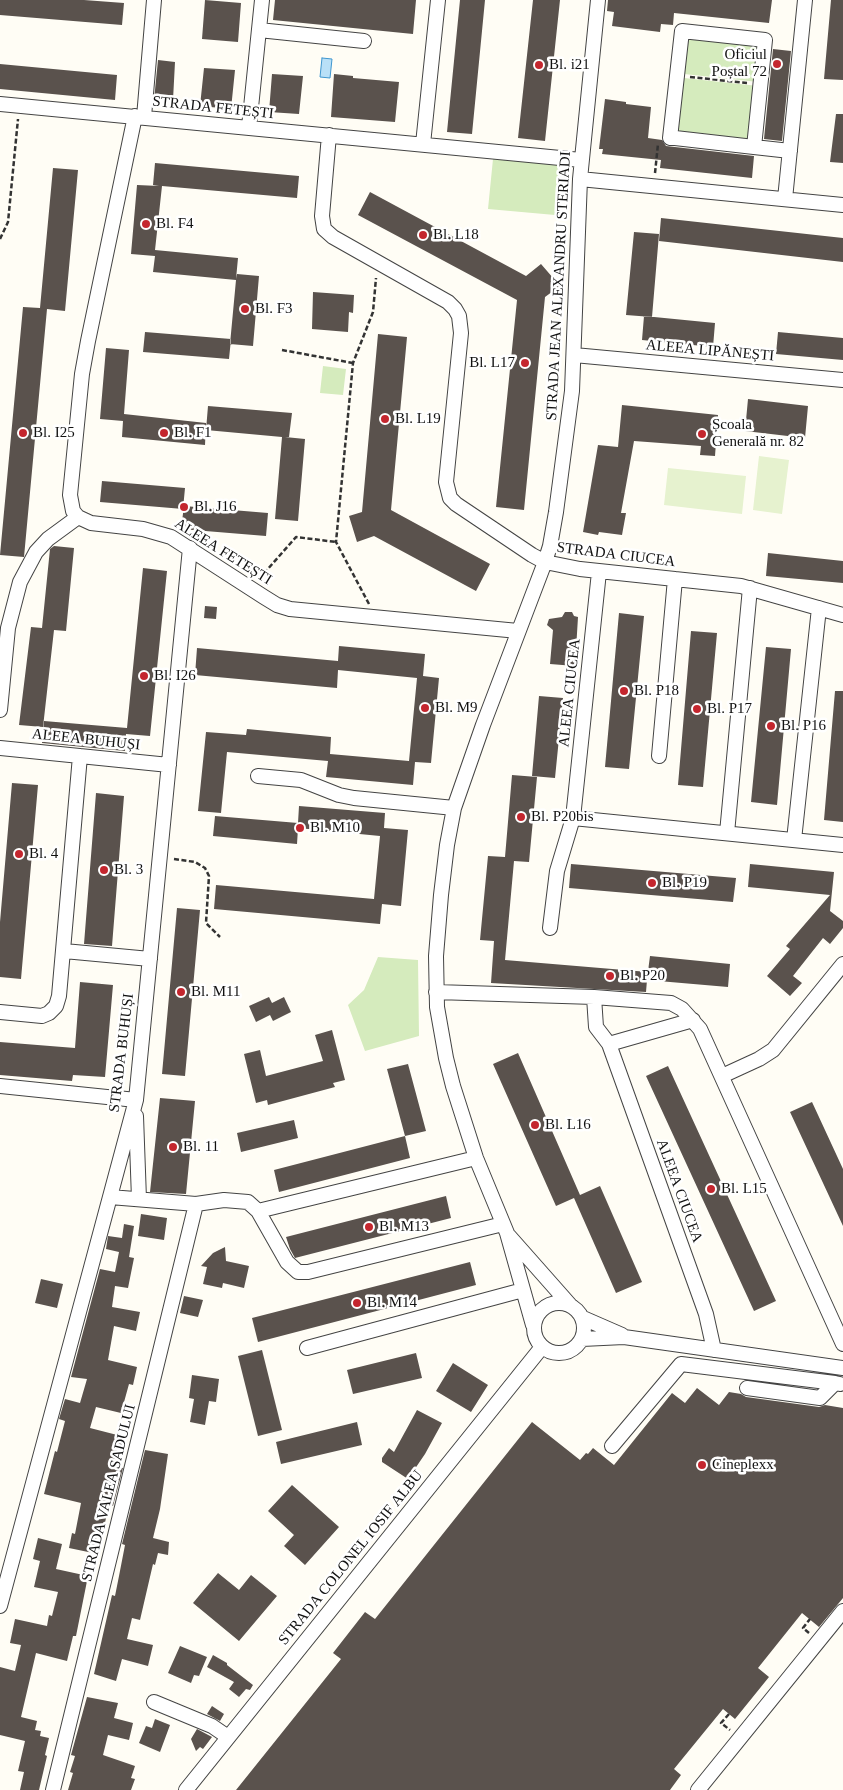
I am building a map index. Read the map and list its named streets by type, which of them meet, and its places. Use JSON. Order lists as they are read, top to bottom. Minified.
{"streets":{"street":["STRADA FETEȘTI","STRADA JEAN ALEXANDRU STERIADI","ALEEA LIPĂNEȘTI","ALEEA FETEȘTI","STRADA CIUCEA","ALEEA CIUCEA","ALEEA BUHUȘI","STRADA BUHUȘI","STRADA VALEA SADULUI","STRADA COLONEL IOSIF ALBU"]},"crossings":[["STRADA FETEȘTI","STRADA JEAN ALEXANDRU STERIADI"],["STRADA FETEȘTI","STRADA CIUCEA"],["STRADA JEAN ALEXANDRU STERIADI","ALEEA LIPĂNEȘTI"],["STRADA JEAN ALEXANDRU STERIADI","ALEEA FETEȘTI"],["STRADA JEAN ALEXANDRU STERIADI","STRADA CIUCEA"],["STRADA JEAN ALEXANDRU STERIADI","STRADA COLONEL IOSIF ALBU"],["ALEEA FETEȘTI","STRADA BUHUȘI"],["STRADA CIUCEA","ALEEA CIUCEA"],["ALEEA BUHUȘI","STRADA BUHUȘI"]],"places":["Oficiul Poștal 72","Bl. i21","Bl. F4","Bl. L18","Bl. F3","Bl. L17","Bl. L19","Bl. I25","Bl. F1","Școala Generală nr. 82","Bl. J16","Bl. I26","Bl. P18","Bl. M9","Bl. P17","Bl. P16","Bl. P20bis","Bl. M10","Bl. 4","Bl. 3","Bl. P19","Bl. P20","Bl. M11","Bl. L16","Bl. 11","Bl. L15","Bl. M13","Bl. M14","Cineplexx"]}
